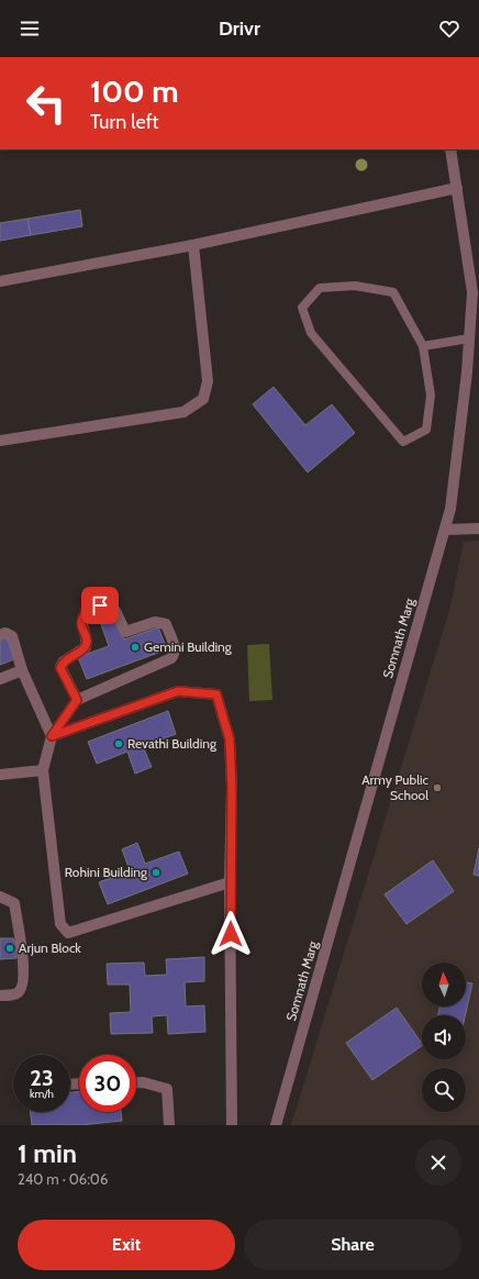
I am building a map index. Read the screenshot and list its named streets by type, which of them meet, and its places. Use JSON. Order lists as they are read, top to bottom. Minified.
{"streets":{"street":["Somnath Marg"]},"places":["Gemini Building","Revathi Building","Army Public School","Rohini Building","Arjun Block"],"north":"top","page":{"header":"Drivr","turn":["100 m","Turn left"],"speed":"23 km/h","limit":"30","heading":["1 min","240 m · 06:06"],"buttons":["Exit","Share"]}}
